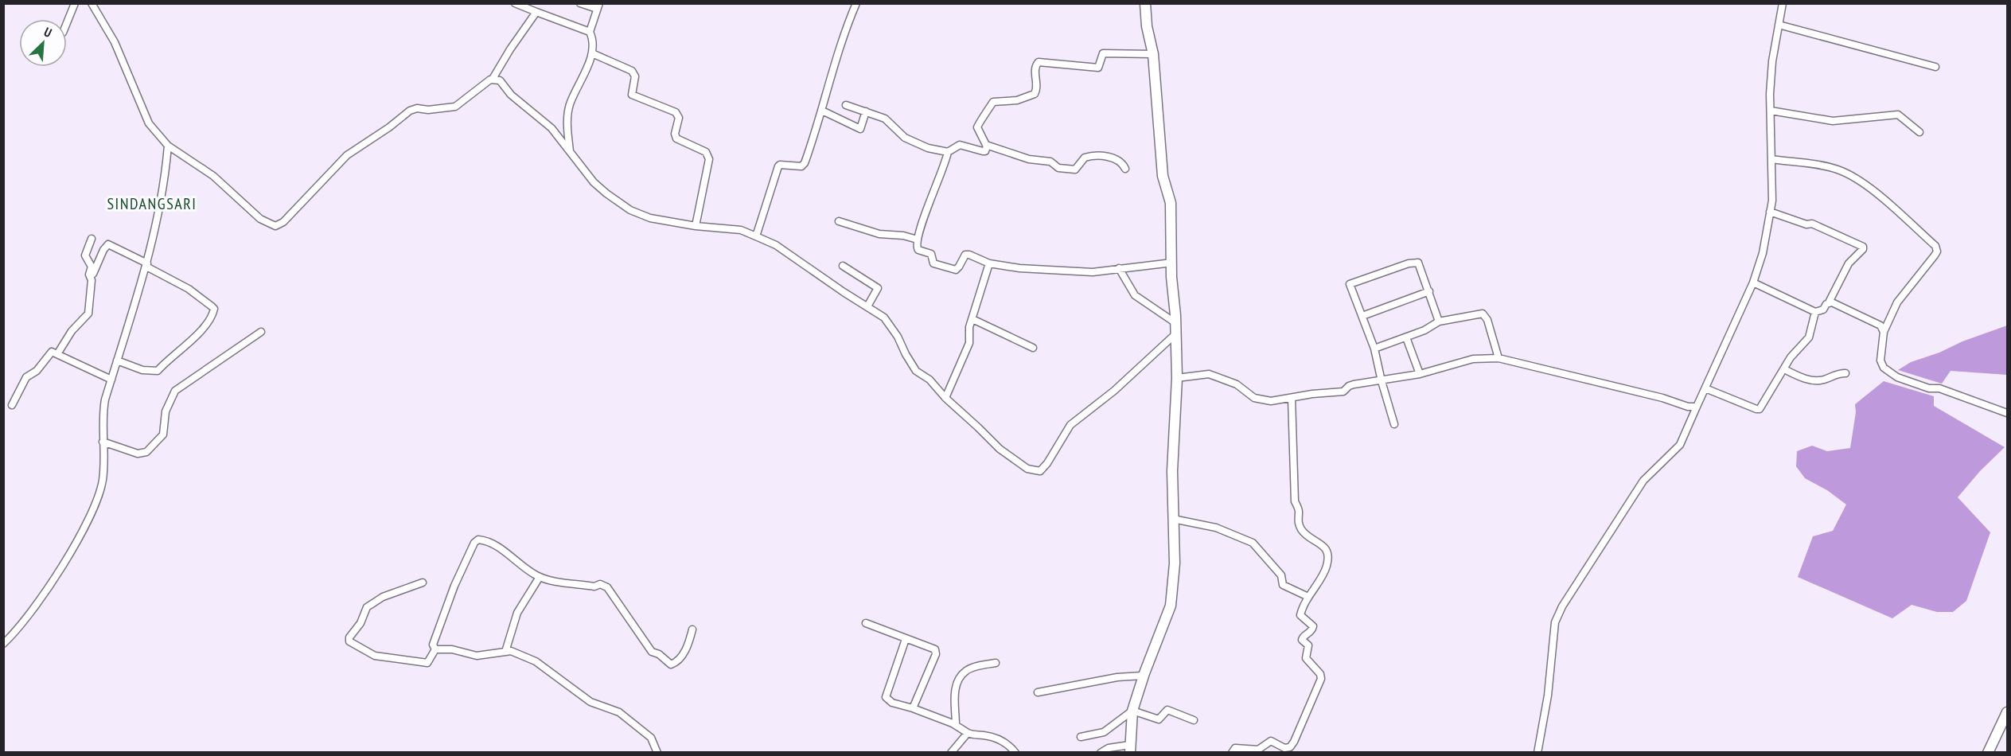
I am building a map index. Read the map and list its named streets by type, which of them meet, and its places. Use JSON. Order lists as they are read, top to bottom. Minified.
{"districts":["SINDANGSARI"],"north":"top right"}
